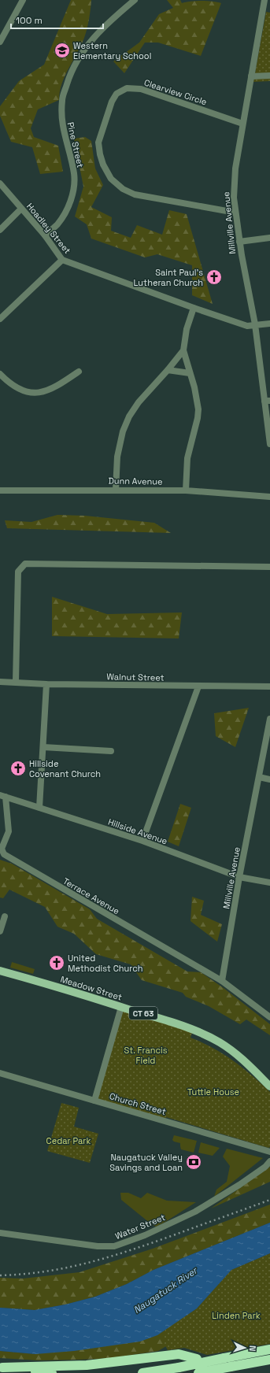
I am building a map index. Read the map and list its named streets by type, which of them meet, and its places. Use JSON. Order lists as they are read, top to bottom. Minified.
{"streets":{"main road":["Meadow Street","CT 63"],"street":["Clearview Circle","Pine Street","Millville Avenue","Hoadley Street","Dunn Avenue","Walnut Street","Hillside Avenue","Terrace Avenue","Church Street","Water Street"]},"crossings":[["Clearview Circle","Millville Avenue"],["Pine Street","Hoadley Street"],["Millville Avenue","Hoadley Street"],["Millville Avenue","Hillside Avenue"],["Millville Avenue","Terrace Avenue"],["Hillside Avenue","Terrace Avenue"]],"water":["Naugatuck River"],"parks":["St. Francis Field","Tuttle House","Cedar Park","Linden Park"],"places":{"school or university":["Western Elementary School"],"church":["Saint Paul's Lutheran Church","Hillside Covenant Church","United Methodist Church"],"bank":["Naugatuck Valley Savings and Loan"]},"scale_bar":"100 m","north":"right"}
